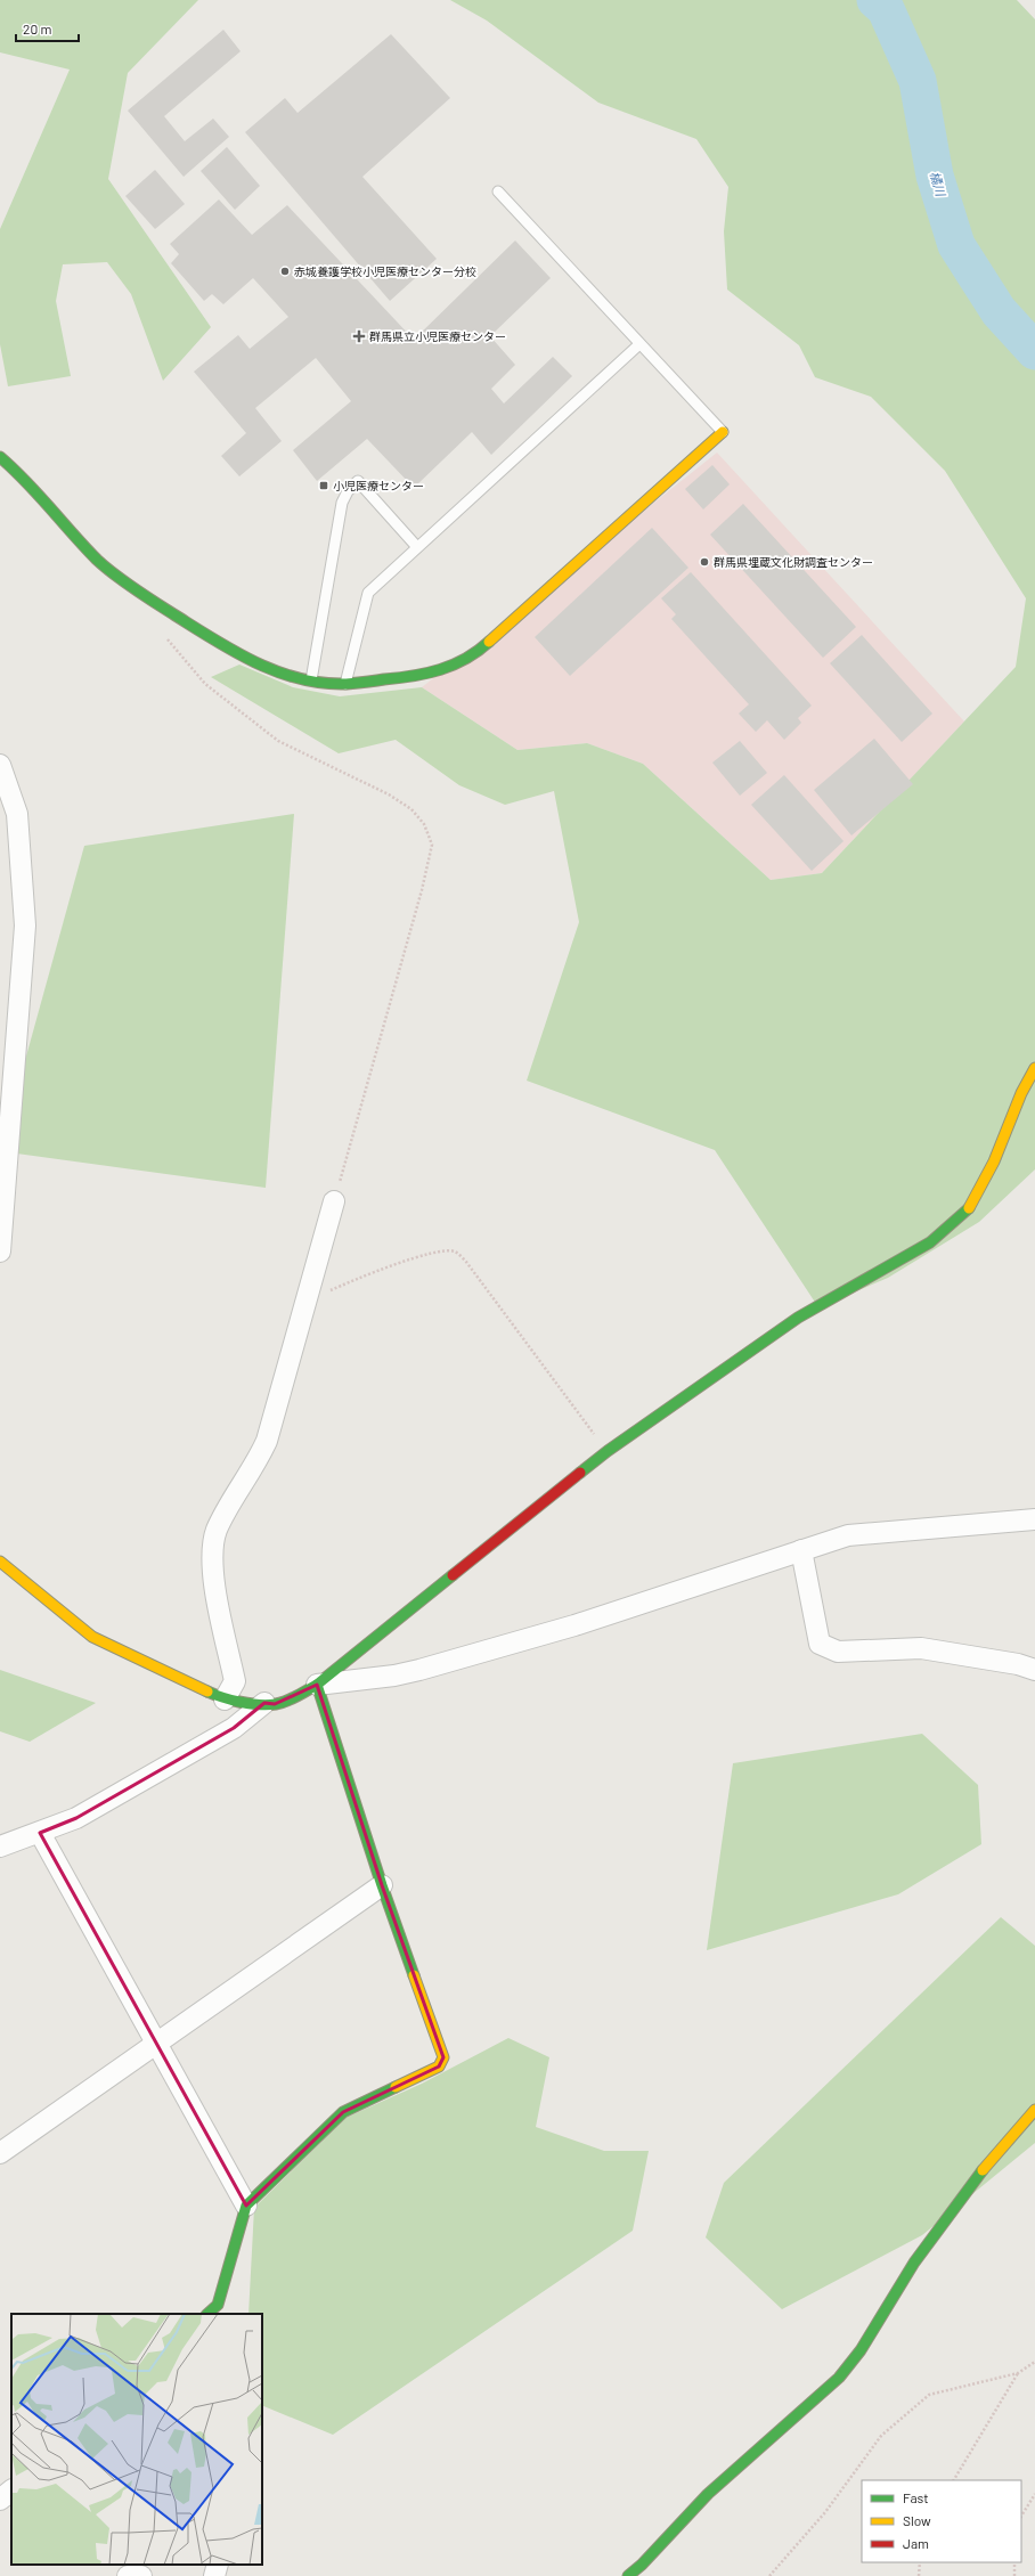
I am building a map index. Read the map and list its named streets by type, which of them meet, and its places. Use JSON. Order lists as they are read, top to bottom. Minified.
{"water":["橘川"],"places":{"other":["赤城養護学校小児医療センター分校","群馬県埋蔵文化財調査センター"],"health":["群馬県立小児医療センター"],"transit":["小児医療センター"]},"legend":["Fast","Slow","Jam"],"scale_bar":"20 m"}
